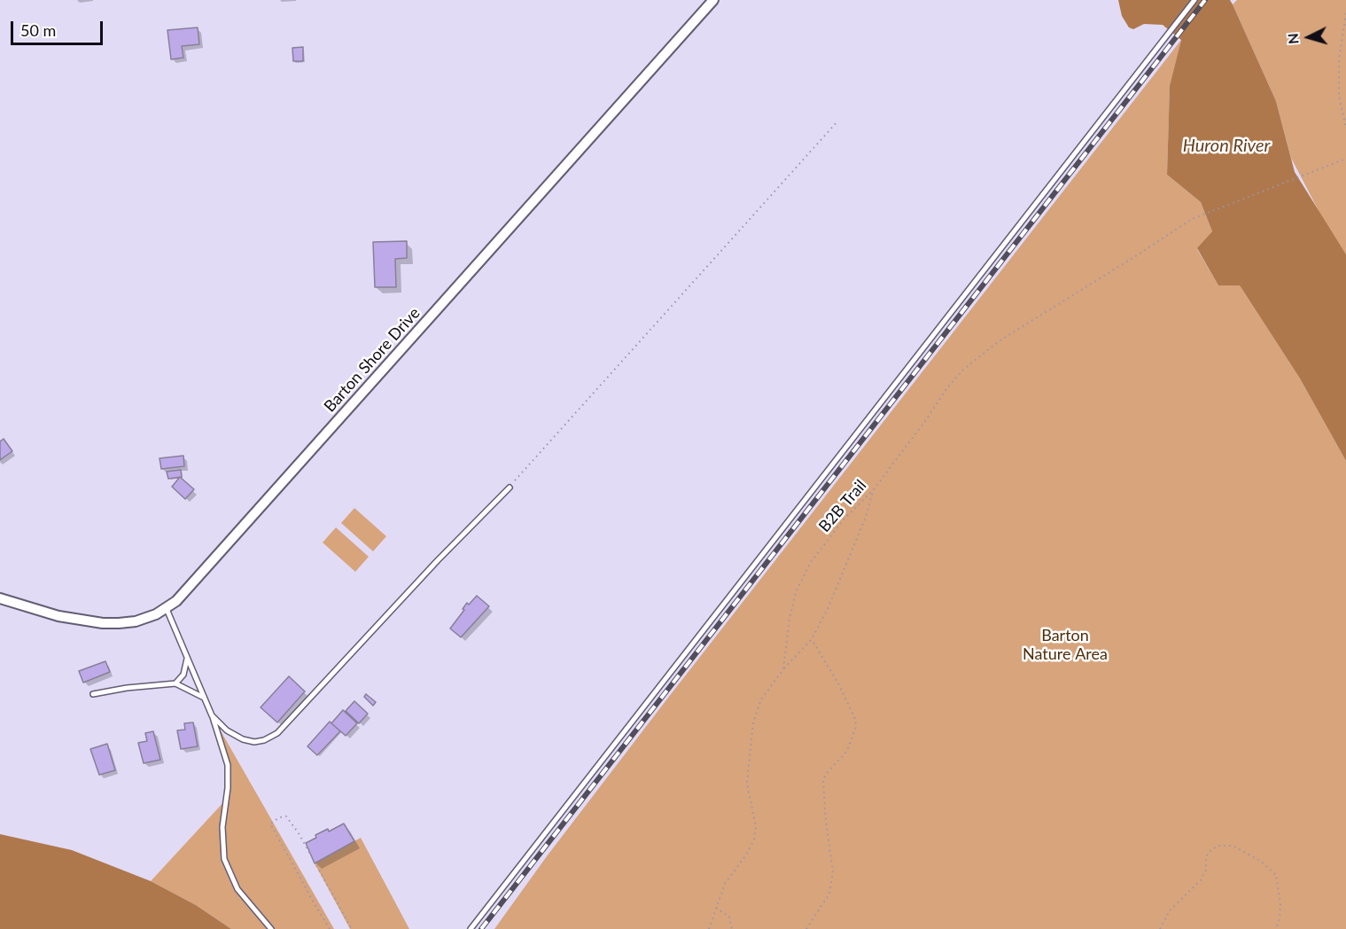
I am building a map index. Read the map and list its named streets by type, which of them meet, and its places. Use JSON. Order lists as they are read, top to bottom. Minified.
{"streets":{"street":["Barton Shore Drive"],"path":["B2B Trail"]},"water":["Huron River"],"parks":["Barton Nature Area"],"scale_bar":"50 m","north":"left"}
